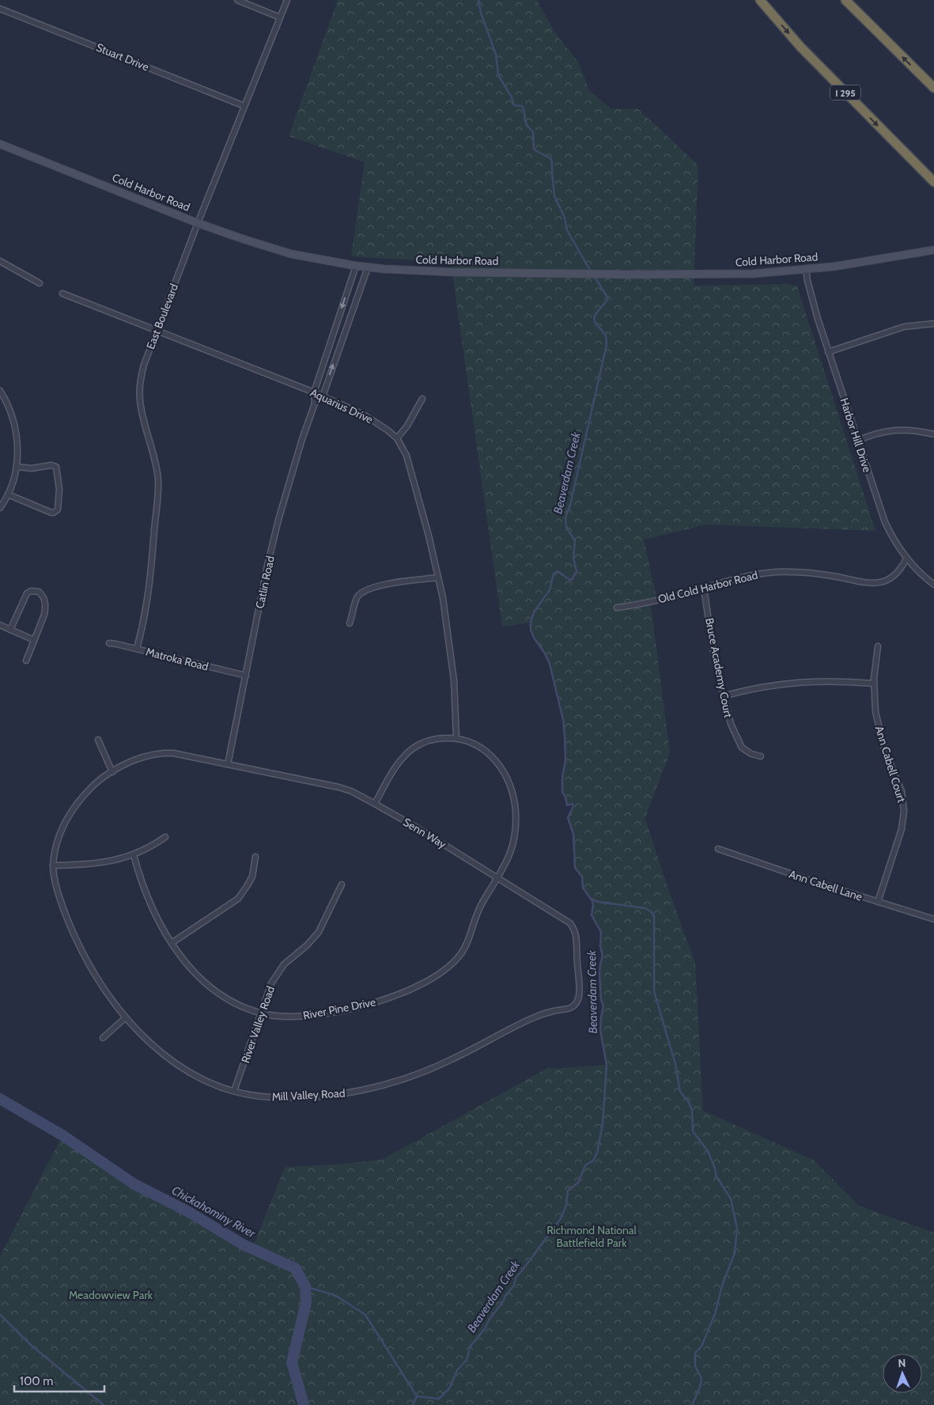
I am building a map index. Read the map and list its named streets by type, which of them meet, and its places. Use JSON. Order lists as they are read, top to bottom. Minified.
{"streets":{"highway":["I 295"],"main road":["Cold Harbor Road"],"street":["Stuart Drive","East Boulevard","Aquarius Drive","Harbor Hill Drive","Catlin Road","Old Cold Harbor Road","Matroka Road","Bruce Academy Court","Ann Cabell Court","Senn Way","Ann Cabell Lane","River Pine Drive","River Valley Road","Mill Valley Road"]},"crossings":[["Stuart Drive","East Boulevard"],["Cold Harbor Road","East Boulevard"],["Cold Harbor Road","Harbor Hill Drive"],["Cold Harbor Road","Catlin Road"],["East Boulevard","Aquarius Drive"],["East Boulevard","Matroka Road"],["Aquarius Drive","Catlin Road"],["Aquarius Drive","River Pine Drive"],["Harbor Hill Drive","Old Cold Harbor Road"],["Catlin Road","Matroka Road"],["Catlin Road","Senn Way"],["Catlin Road","Mill Valley Road"],["Old Cold Harbor Road","Bruce Academy Court"],["Ann Cabell Court","Ann Cabell Lane"],["Senn Way","River Pine Drive"],["Senn Way","Mill Valley Road"],["River Pine Drive","River Valley Road"],["River Valley Road","Mill Valley Road"]],"water":["Beaverdam Creek","Chickahominy River"],"parks":["Richmond National Battlefield Park","Meadowview Park"],"scale_bar":"100 m","north":"top"}
